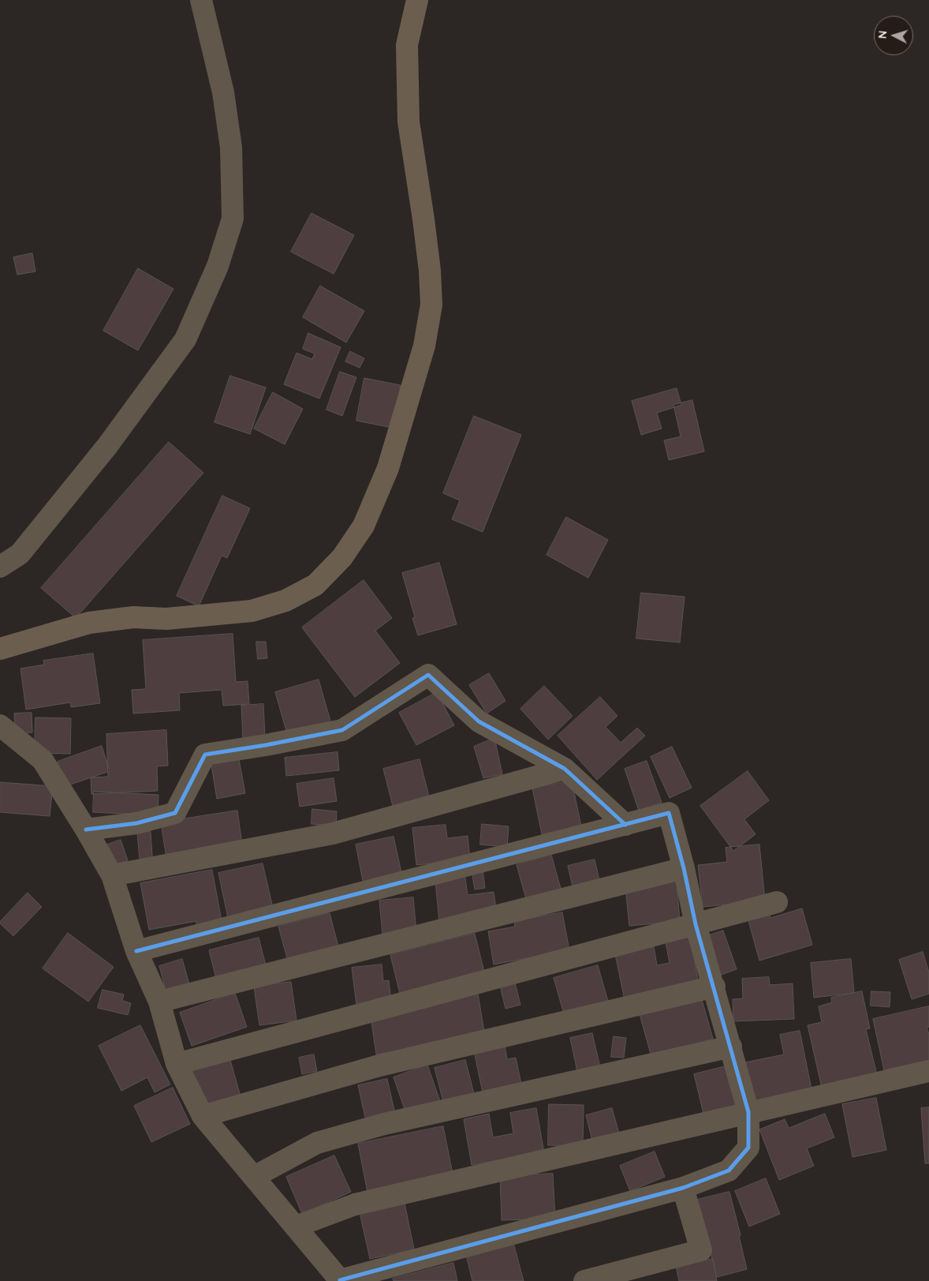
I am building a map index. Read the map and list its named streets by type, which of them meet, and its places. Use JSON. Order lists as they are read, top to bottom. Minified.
{"north":"left"}
